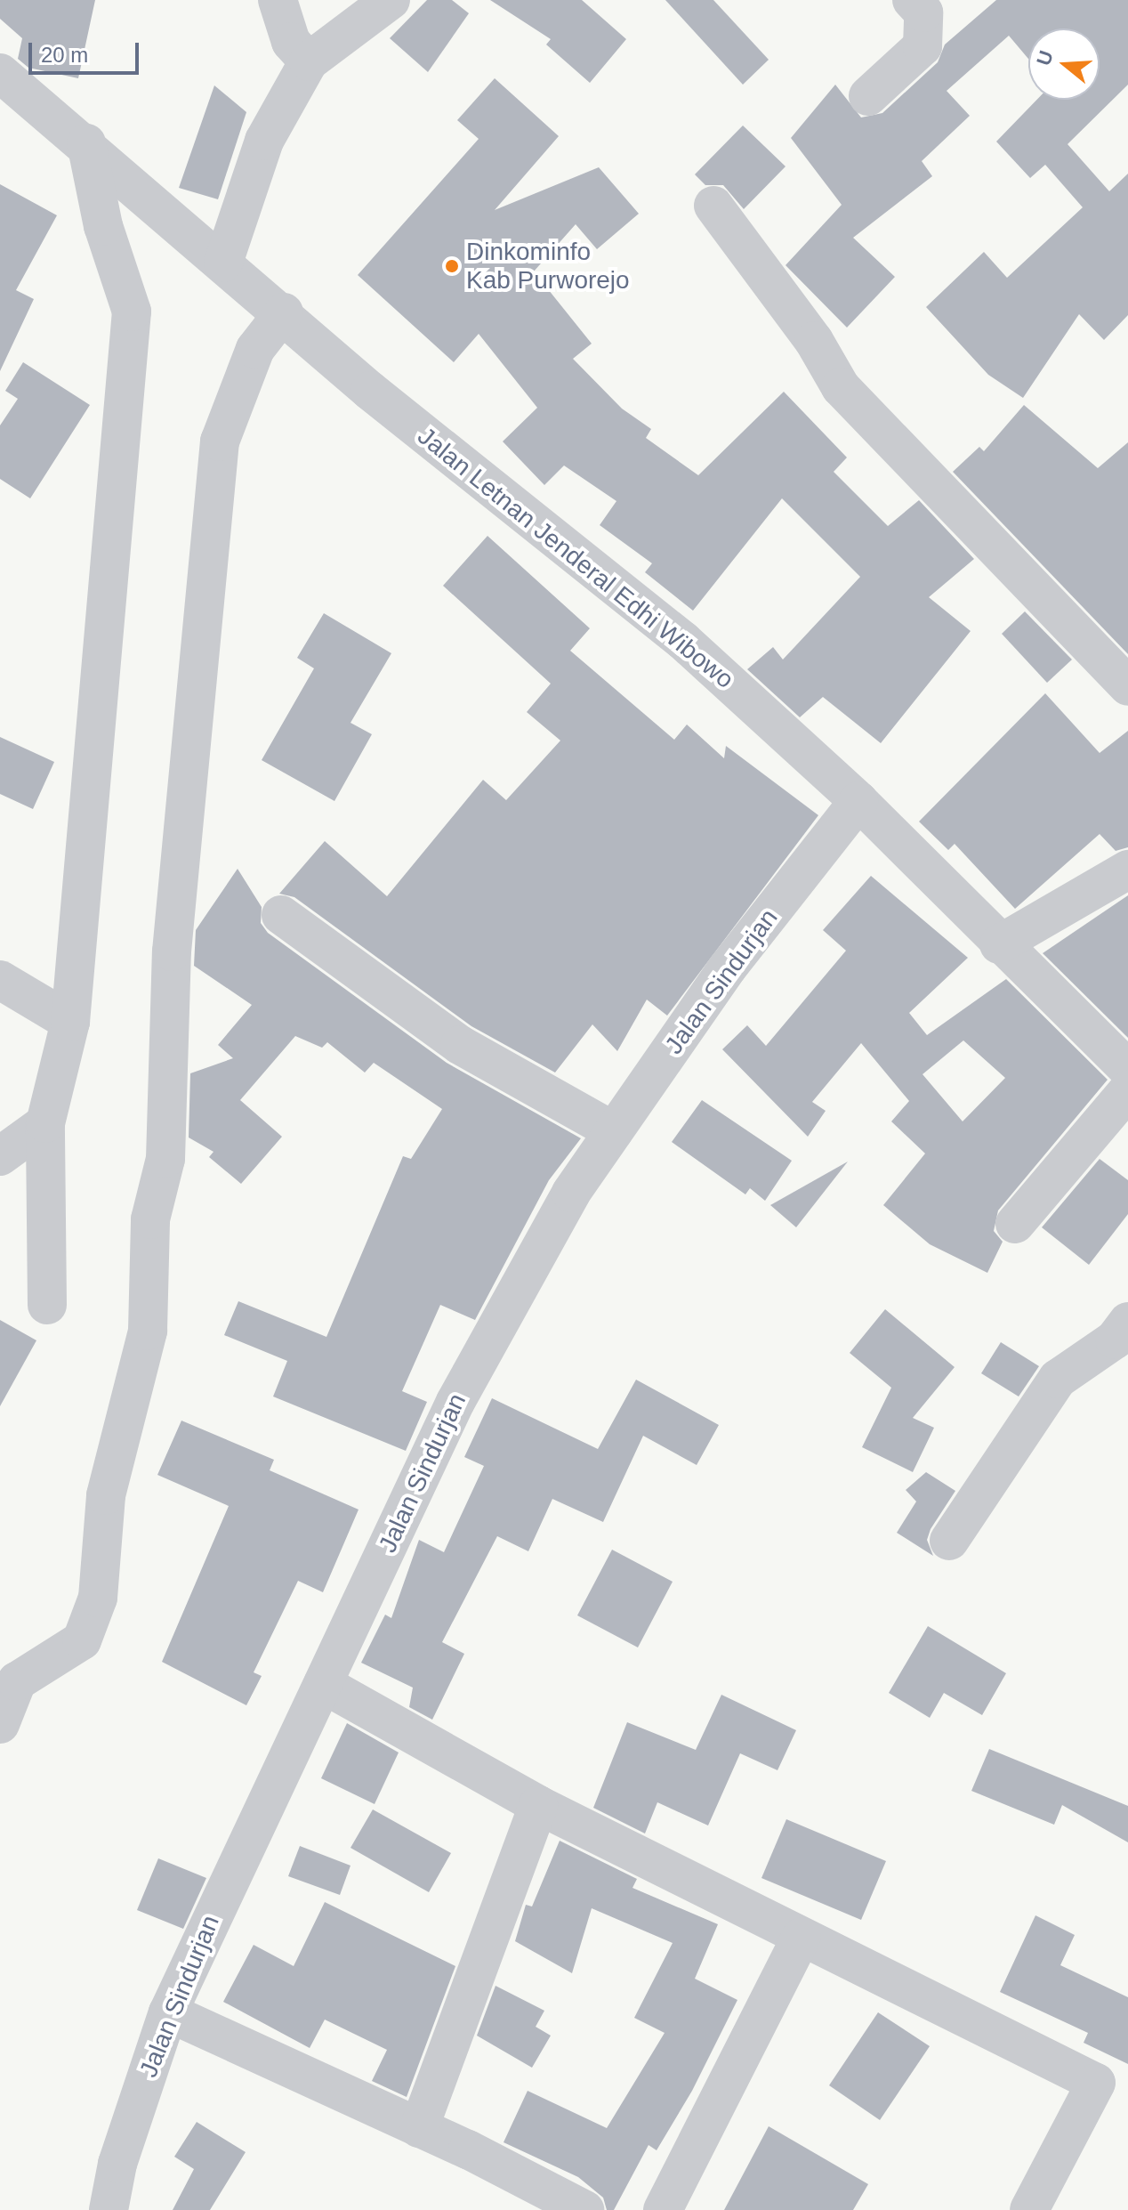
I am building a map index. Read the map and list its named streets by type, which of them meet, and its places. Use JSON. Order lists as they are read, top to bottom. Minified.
{"streets":{"street":["Jalan Letnan Jenderal Edhi Wibowo","Jalan Sindurjan"]},"crossings":[["Jalan Letnan Jenderal Edhi Wibowo","Jalan Sindurjan"]],"places":["Dinkominfo Kab Purworejo"],"scale_bar":"20 m","north":"left"}
